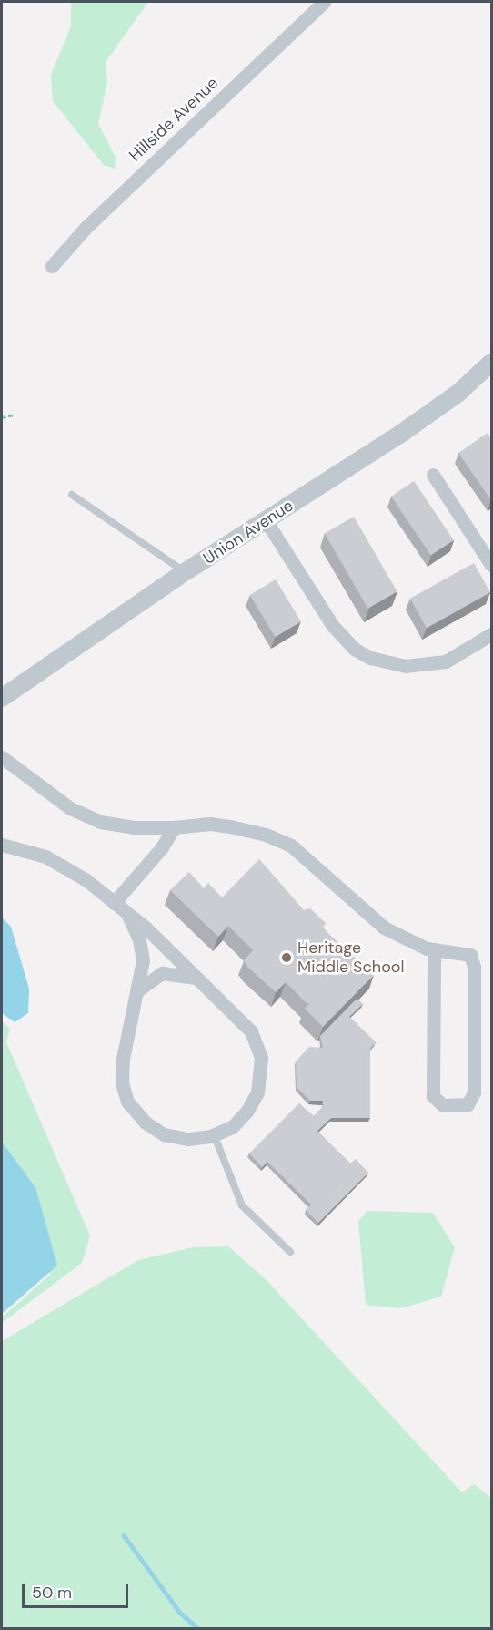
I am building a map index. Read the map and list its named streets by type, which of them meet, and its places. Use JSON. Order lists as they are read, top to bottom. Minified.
{"streets":{"street":["Hillside Avenue","Union Avenue"]},"places":["Heritage Middle School"],"scale_bar":"50 m"}
